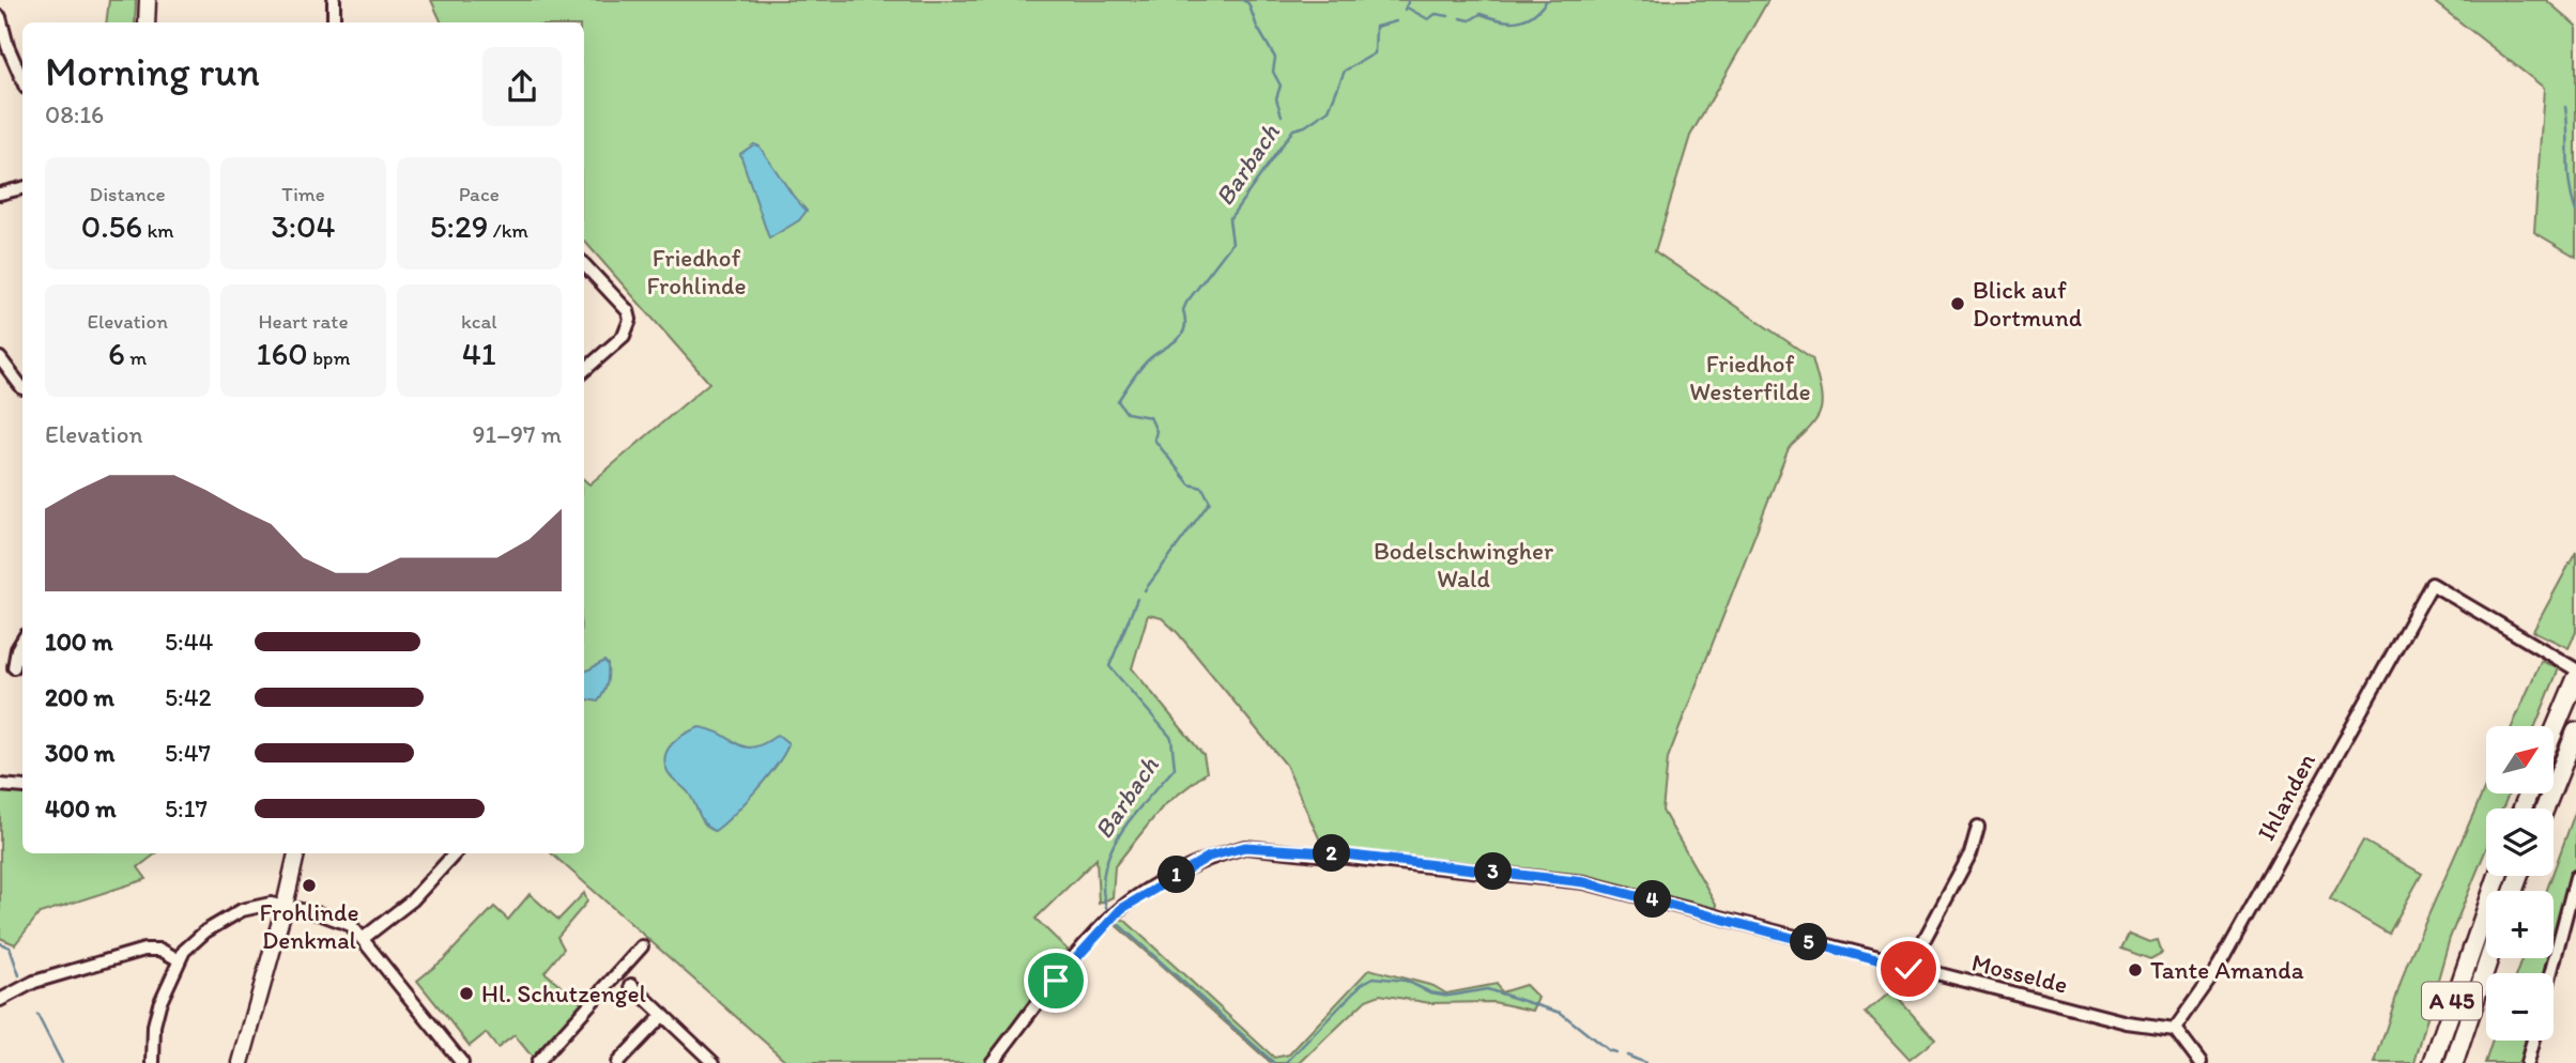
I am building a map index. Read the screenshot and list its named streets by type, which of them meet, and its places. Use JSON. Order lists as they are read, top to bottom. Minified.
{"streets":{"highway":["A 45"],"street":["Ihlanden","Mosselde"]},"crossings":[["Ihlanden","Mosselde"]],"water":["Barbach"],"parks":["Friedhof Frohlinde","Friedhof Westerfilde","Bodelschwingher Wald"],"places":["Blick auf Dortmund","Frohlinde Denkmal","Tante Amanda","Hl. Schutzengel"],"north":"top right","page":{"heading":["Morning run","08:16"],"stats":[["Distance","0.56 km"],["Time","3:04"],["Pace","5:29 /km"],["Elevation","6 m"],["Heart rate","160 bpm"],["kcal","41"]],"chart":["Elevation","91–97 m"],"list":[{"name":"100 m","note":"5:44"},{"name":"200 m","note":"5:42"},{"name":"300 m","note":"5:47"},{"name":"400 m","note":"5:17"}],"map_buttons":["+","−"],"pins":["2","3","1","4","5"]}}
